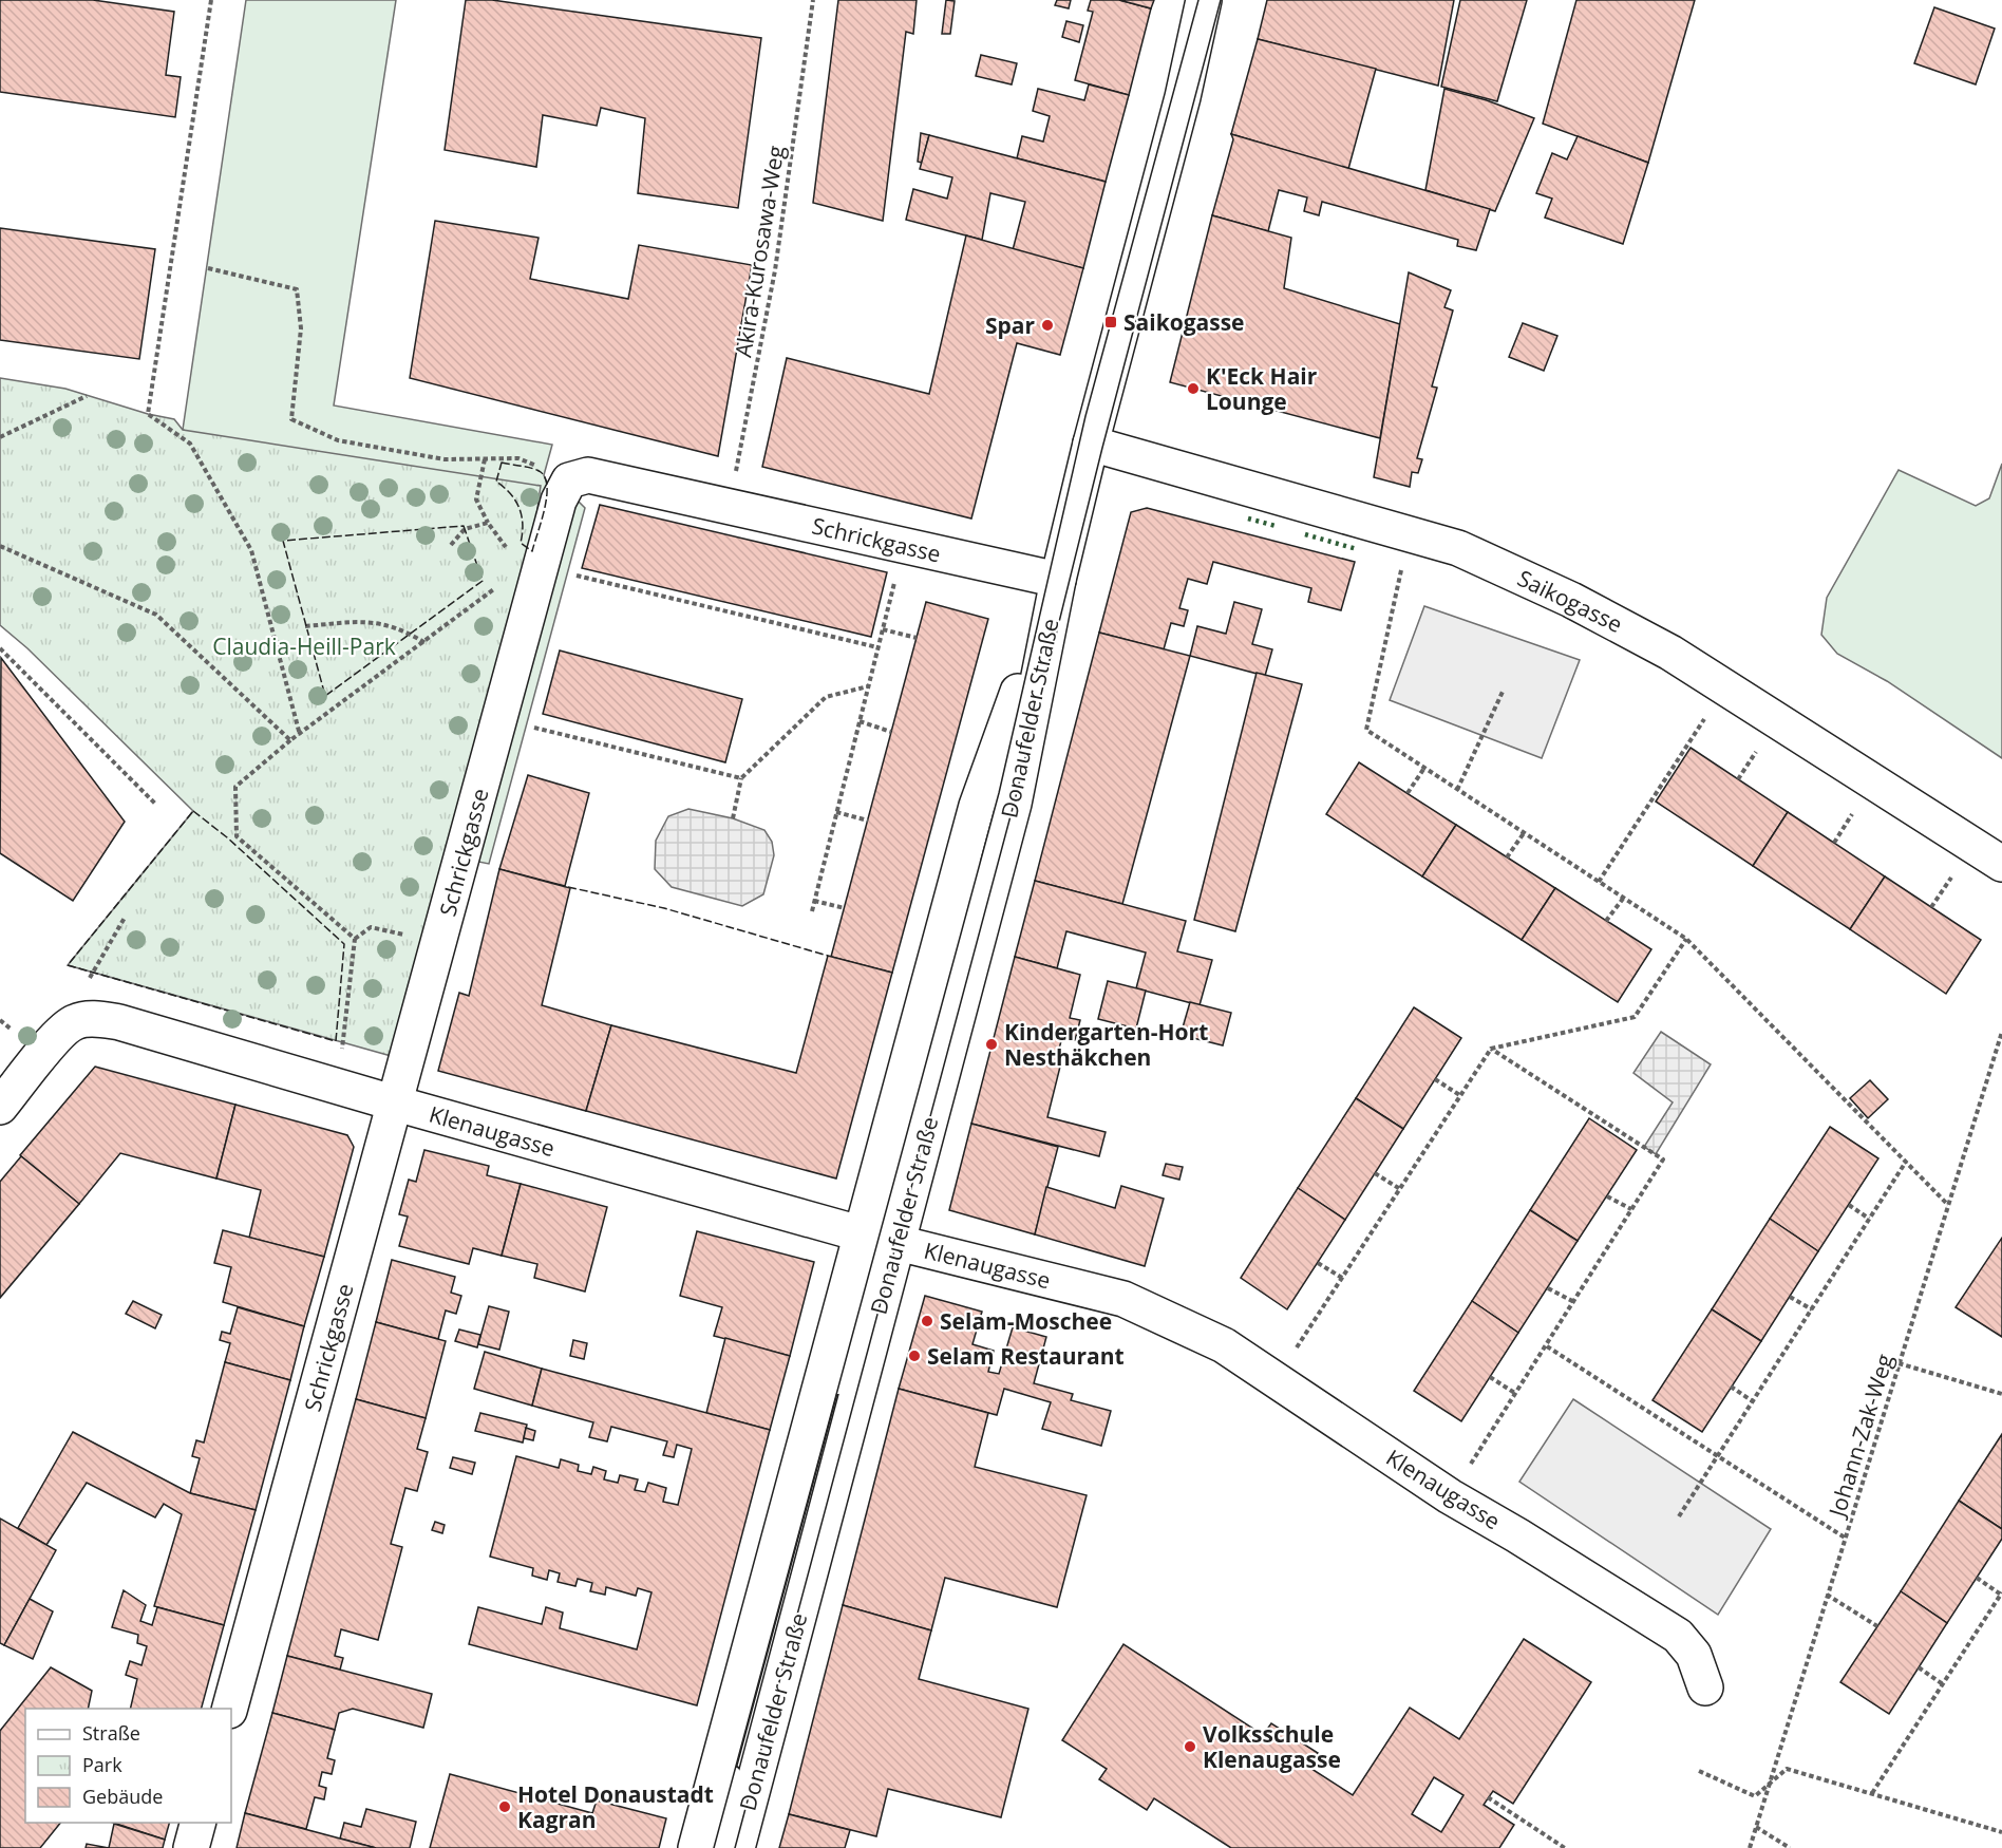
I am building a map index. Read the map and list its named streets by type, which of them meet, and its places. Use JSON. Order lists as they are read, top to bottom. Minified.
{"streets":{"street":["Schrickgasse","Saikogasse","Donaufelder Straße","Klenaugasse"],"path":["Akira-Kurosawa-Weg","Johann-Zak-Weg"]},"crossings":[["Akira-Kurosawa-Weg","Schrickgasse"],["Schrickgasse","Donaufelder Straße"],["Schrickgasse","Klenaugasse"],["Saikogasse","Donaufelder Straße"],["Donaufelder Straße","Klenaugasse"]],"parks":["Claudia-Heill-Park"],"places":{"transit":["Saikogasse"],"other":["Spar","K'Eck Hair Lounge","Kindergarten-Hort Nesthäkchen","Selam-Moschee","Selam Restaurant","Volksschule Klenaugasse","Hotel Donaustadt Kagran"]},"legend":["Straße","Park","Gebäude"]}
